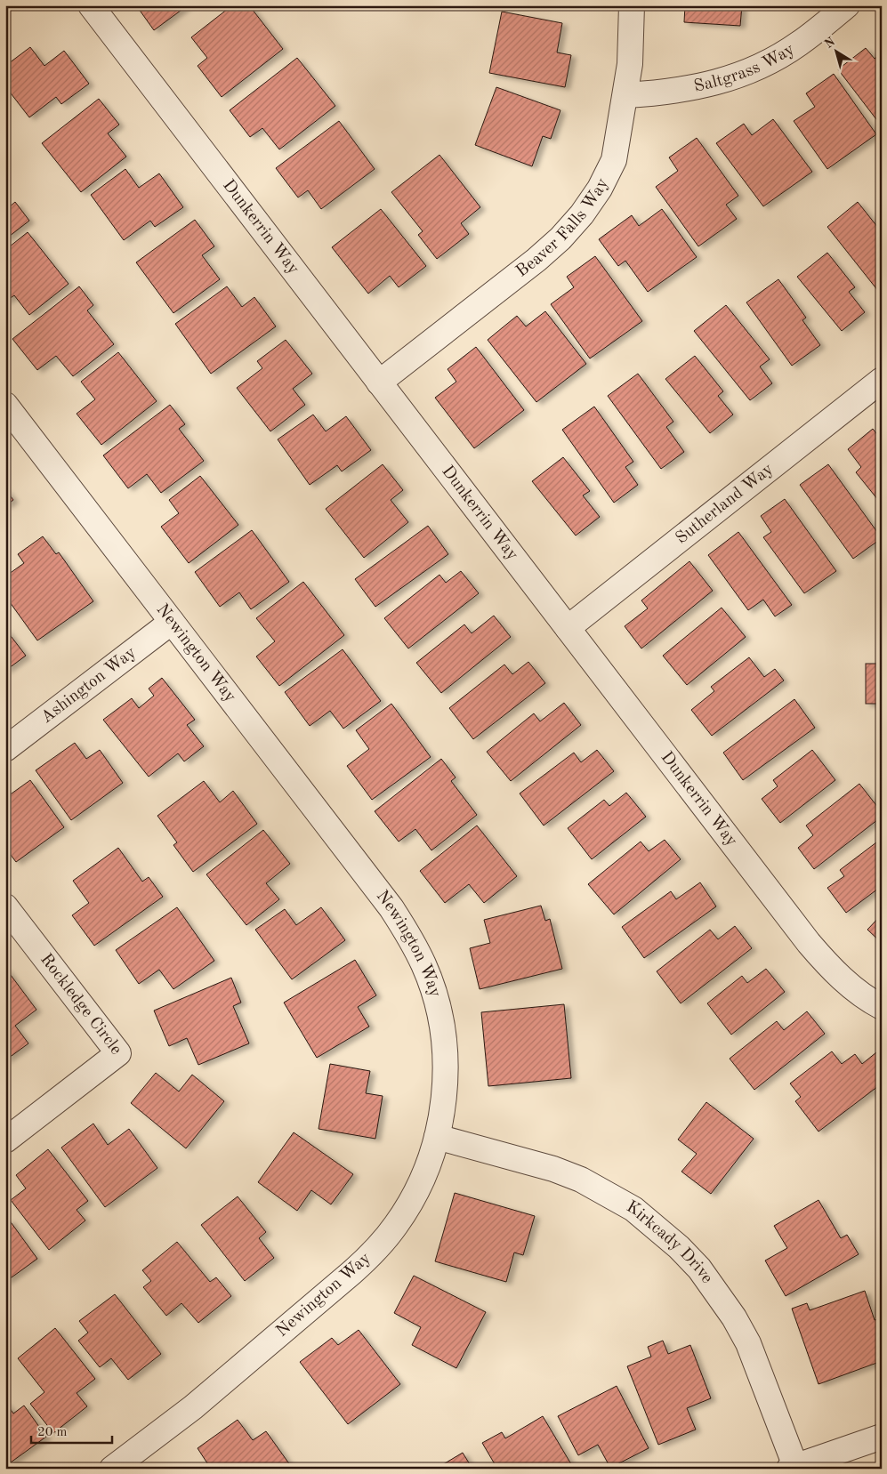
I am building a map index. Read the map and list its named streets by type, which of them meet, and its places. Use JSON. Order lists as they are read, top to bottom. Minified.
{"streets":{"street":["Saltgrass Way","Beaver Falls Way","Dunkerrin Way","Sutherland Way","Newington Way","Ashington Way","Rockledge Circle","Kirkcady Drive"]},"crossings":[["Saltgrass Way","Beaver Falls Way"],["Beaver Falls Way","Dunkerrin Way"],["Dunkerrin Way","Sutherland Way"],["Newington Way","Ashington Way"],["Newington Way","Kirkcady Drive"]],"scale_bar":"20 m","north":"top left"}
